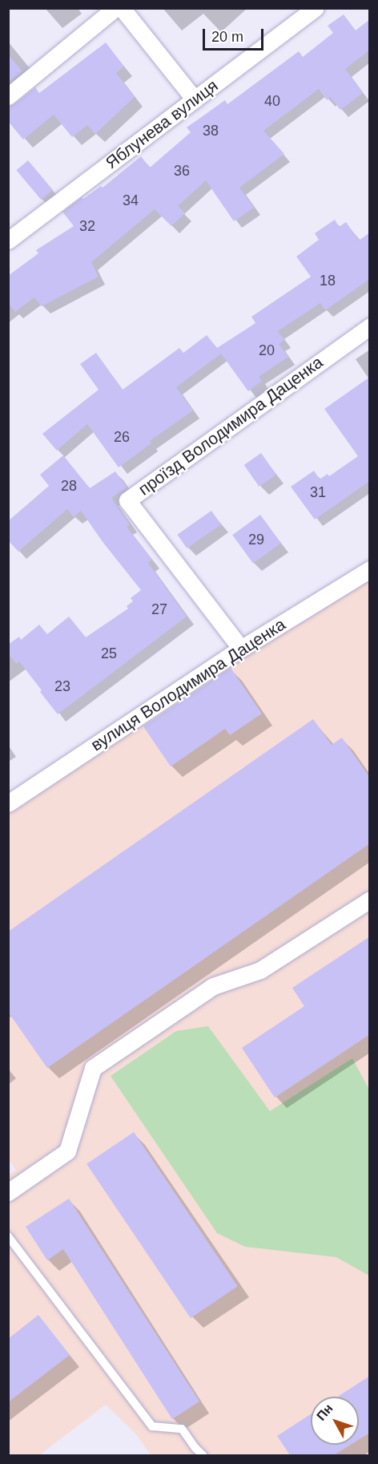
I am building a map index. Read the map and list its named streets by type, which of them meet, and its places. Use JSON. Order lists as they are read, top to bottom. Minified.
{"streets":{"street":["Яблунева вулиця","проїзд Володимира Даценка","вулиця Володимира Даценка"]},"crossings":[["проїзд Володимира Даценка","вулиця Володимира Даценка"]],"house_numbers":["40","38","36","34","32","18","20","26","28","31","29","27","25","23"],"scale_bar":"20 m","north":"top left"}
